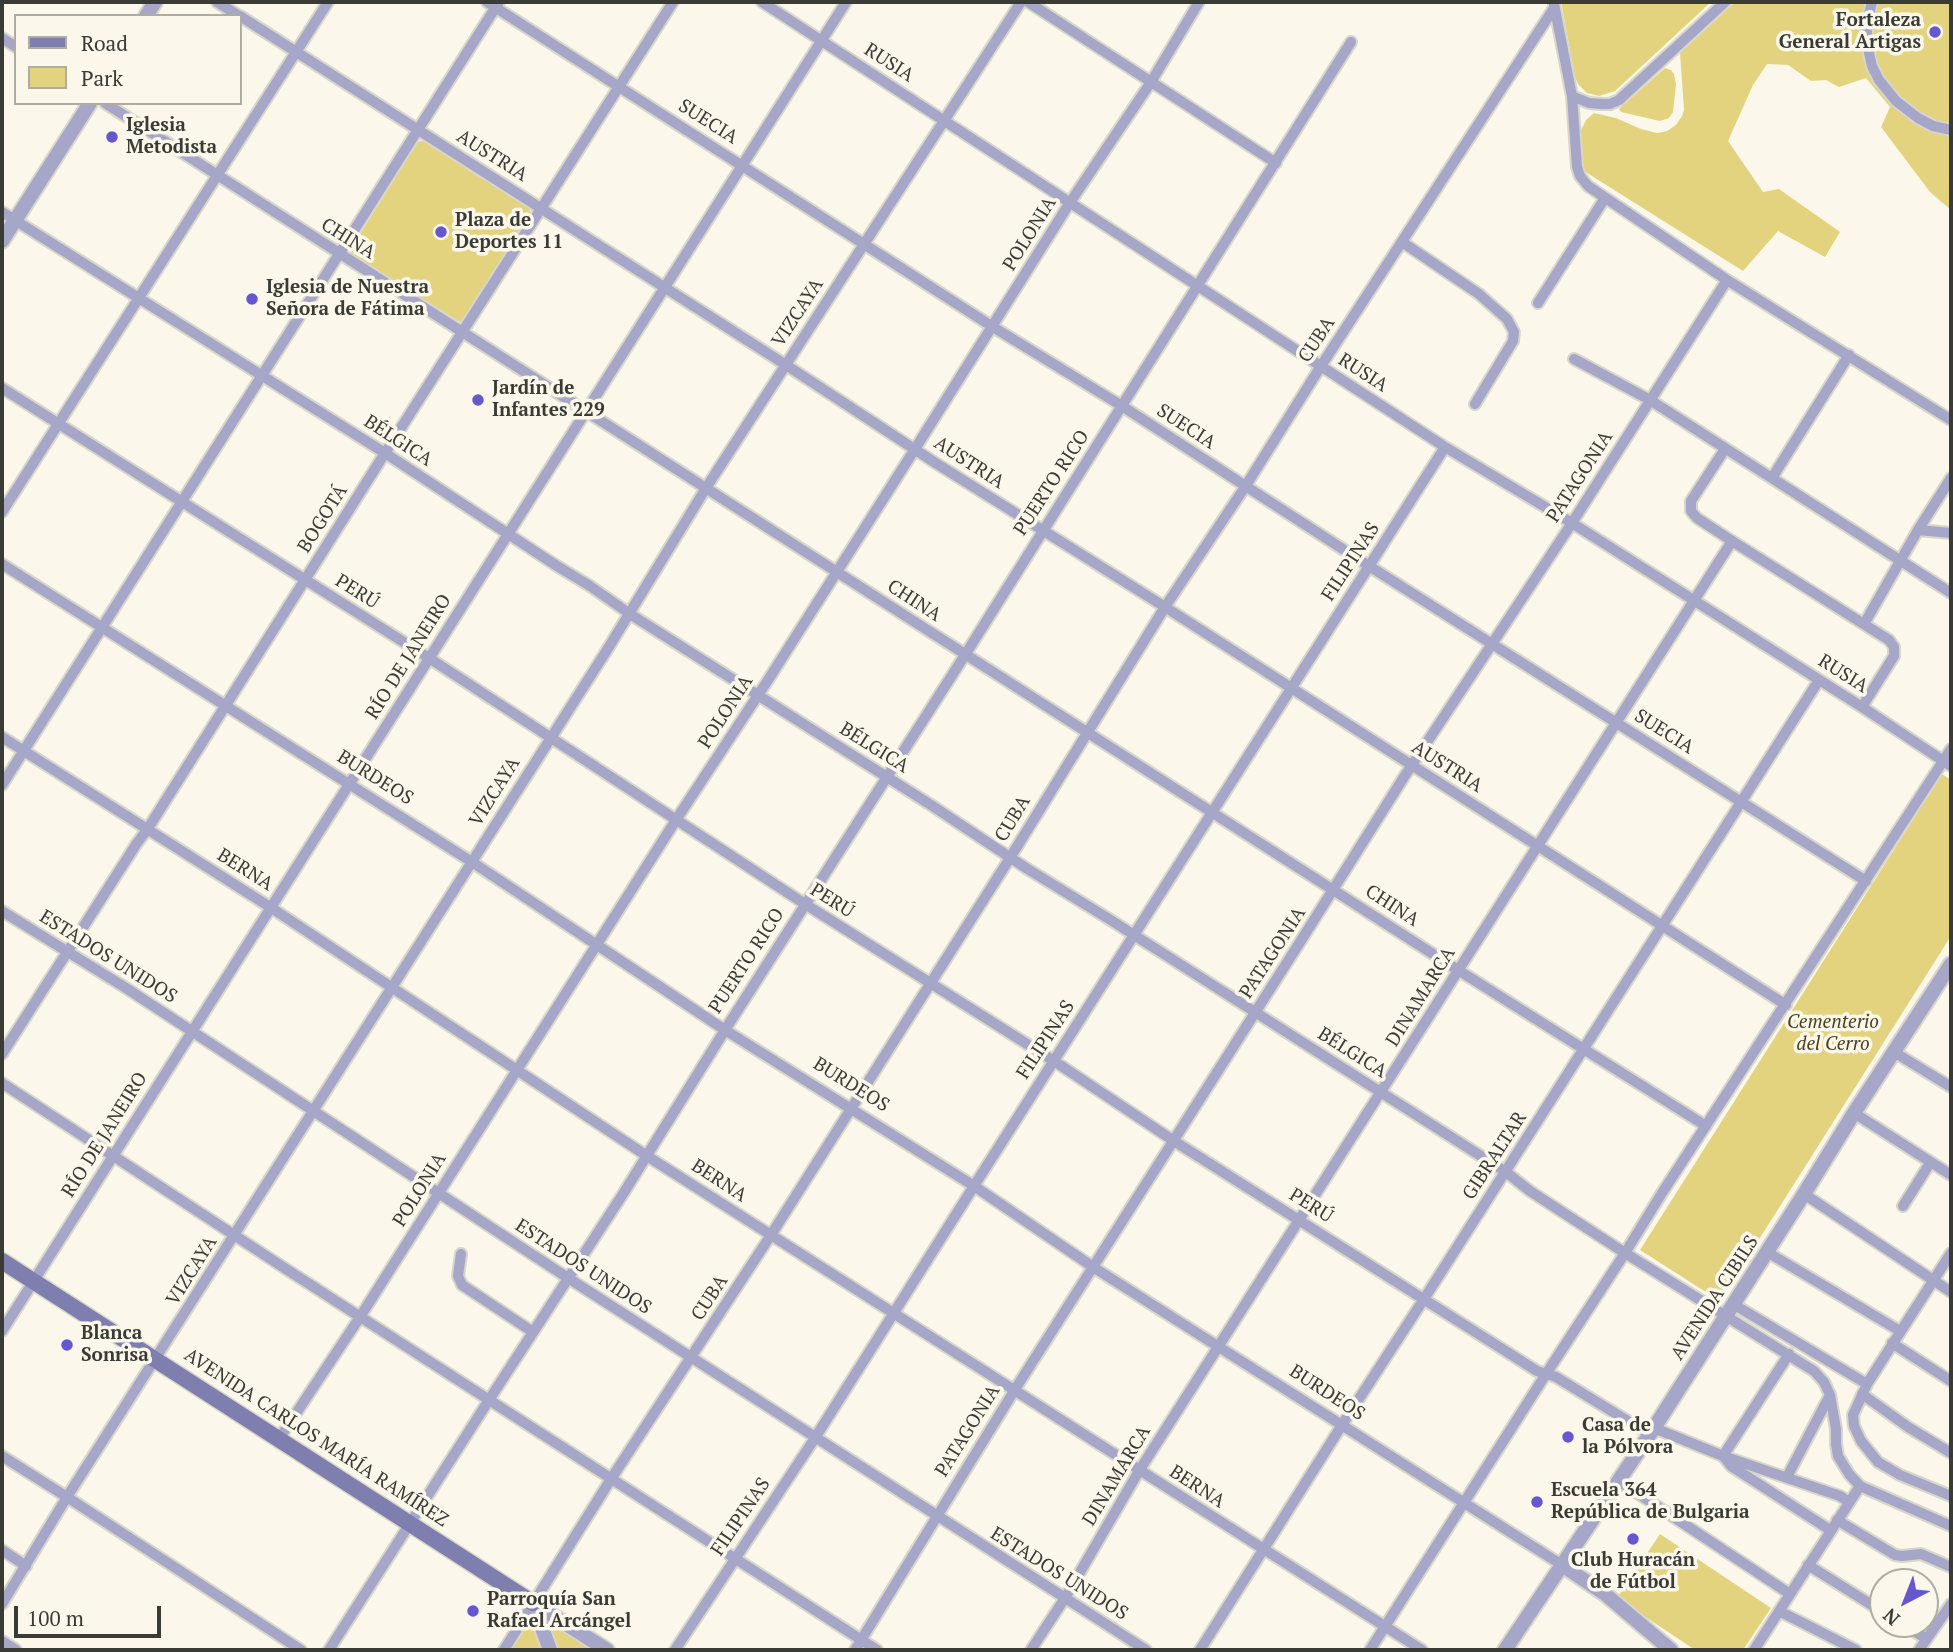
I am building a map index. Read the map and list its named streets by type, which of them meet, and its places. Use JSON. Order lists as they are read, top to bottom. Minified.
{"streets":{"main road":["AVENIDA CARLOS MARÍA RAMÍREZ"],"street":["RUSIA","SUECIA","AUSTRIA","POLONIA","CHINA","VIZCAYA","CUBA","BÉLGICA","PATAGONIA","PUERTO RICO","BOGOTÁ","FILIPINAS","PERÚ","RÍO DE JANEIRO","BURDEOS","BERNA","ESTADOS UNIDOS","DINAMARCA","GIBRALTAR","AVENIDA CIBILS"]},"crossings":[["RUSIA","POLONIA"],["RUSIA","VIZCAYA"],["RUSIA","CUBA"],["RUSIA","PATAGONIA"],["RUSIA","PUERTO RICO"],["RUSIA","FILIPINAS"],["RUSIA","RÍO DE JANEIRO"],["RUSIA","DINAMARCA"],["RUSIA","GIBRALTAR"],["SUECIA","POLONIA"],["SUECIA","VIZCAYA"],["SUECIA","CUBA"],["SUECIA","PATAGONIA"],["SUECIA","PUERTO RICO"],["SUECIA","BOGOTÁ"],["SUECIA","FILIPINAS"],["SUECIA","RÍO DE JANEIRO"],["SUECIA","DINAMARCA"],["SUECIA","GIBRALTAR"],["AUSTRIA","POLONIA"],["AUSTRIA","VIZCAYA"],["AUSTRIA","CUBA"],["AUSTRIA","PATAGONIA"],["AUSTRIA","PUERTO RICO"],["AUSTRIA","BOGOTÁ"],["AUSTRIA","FILIPINAS"],["AUSTRIA","RÍO DE JANEIRO"],["AUSTRIA","DINAMARCA"],["AUSTRIA","GIBRALTAR"],["POLONIA","CHINA"],["POLONIA","BÉLGICA"],["POLONIA","PERÚ"],["POLONIA","BURDEOS"],["POLONIA","BERNA"],["POLONIA","ESTADOS UNIDOS"],["POLONIA","AVENIDA CARLOS MARÍA RAMÍREZ"],["CHINA","VIZCAYA"],["CHINA","CUBA"],["CHINA","PATAGONIA"],["CHINA","PUERTO RICO"],["CHINA","BOGOTÁ"],["CHINA","FILIPINAS"],["CHINA","RÍO DE JANEIRO"],["CHINA","DINAMARCA"],["CHINA","GIBRALTAR"],["VIZCAYA","BÉLGICA"],["VIZCAYA","PERÚ"],["VIZCAYA","BURDEOS"],["VIZCAYA","BERNA"],["VIZCAYA","ESTADOS UNIDOS"],["VIZCAYA","AVENIDA CARLOS MARÍA RAMÍREZ"],["CUBA","BÉLGICA"],["CUBA","PERÚ"],["CUBA","BURDEOS"],["CUBA","BERNA"],["CUBA","ESTADOS UNIDOS"],["CUBA","AVENIDA CARLOS MARÍA RAMÍREZ"],["BÉLGICA","PATAGONIA"],["BÉLGICA","PUERTO RICO"],["BÉLGICA","BOGOTÁ"],["BÉLGICA","FILIPINAS"],["BÉLGICA","RÍO DE JANEIRO"],["BÉLGICA","DINAMARCA"],["BÉLGICA","GIBRALTAR"],["BÉLGICA","AVENIDA CIBILS"],["PATAGONIA","PERÚ"],["PATAGONIA","BURDEOS"],["PATAGONIA","BERNA"],["PATAGONIA","ESTADOS UNIDOS"],["PUERTO RICO","PERÚ"],["PUERTO RICO","BURDEOS"],["PUERTO RICO","BERNA"],["PUERTO RICO","ESTADOS UNIDOS"],["PUERTO RICO","AVENIDA CARLOS MARÍA RAMÍREZ"],["BOGOTÁ","PERÚ"],["BOGOTÁ","BURDEOS"],["BOGOTÁ","BERNA"],["BOGOTÁ","ESTADOS UNIDOS"],["FILIPINAS","PERÚ"],["FILIPINAS","BURDEOS"],["FILIPINAS","BERNA"],["FILIPINAS","ESTADOS UNIDOS"],["PERÚ","RÍO DE JANEIRO"],["PERÚ","DINAMARCA"],["PERÚ","GIBRALTAR"],["PERÚ","AVENIDA CIBILS"],["RÍO DE JANEIRO","BURDEOS"],["RÍO DE JANEIRO","BERNA"],["RÍO DE JANEIRO","ESTADOS UNIDOS"],["RÍO DE JANEIRO","AVENIDA CARLOS MARÍA RAMÍREZ"],["BURDEOS","DINAMARCA"],["BURDEOS","GIBRALTAR"],["BURDEOS","AVENIDA CIBILS"],["BERNA","DINAMARCA"],["BERNA","GIBRALTAR"],["ESTADOS UNIDOS","DINAMARCA"]],"parks":["Cementerio del Cerro"],"places":["Fortaleza General Artigas","Iglesia Metodista","Plaza de Deportes 11","Iglesia de Nuestra Señora de Fátima","Jardín de Infantes 229","Blanca Sonrisa","Casa de la Pólvora","Escuela 364 República de Bulgaria","Club Huracán de Fútbol","Parroquía San Rafael Arcángel"],"legend":["Road","Park"],"scale_bar":"100 m","north":"bottom left"}
